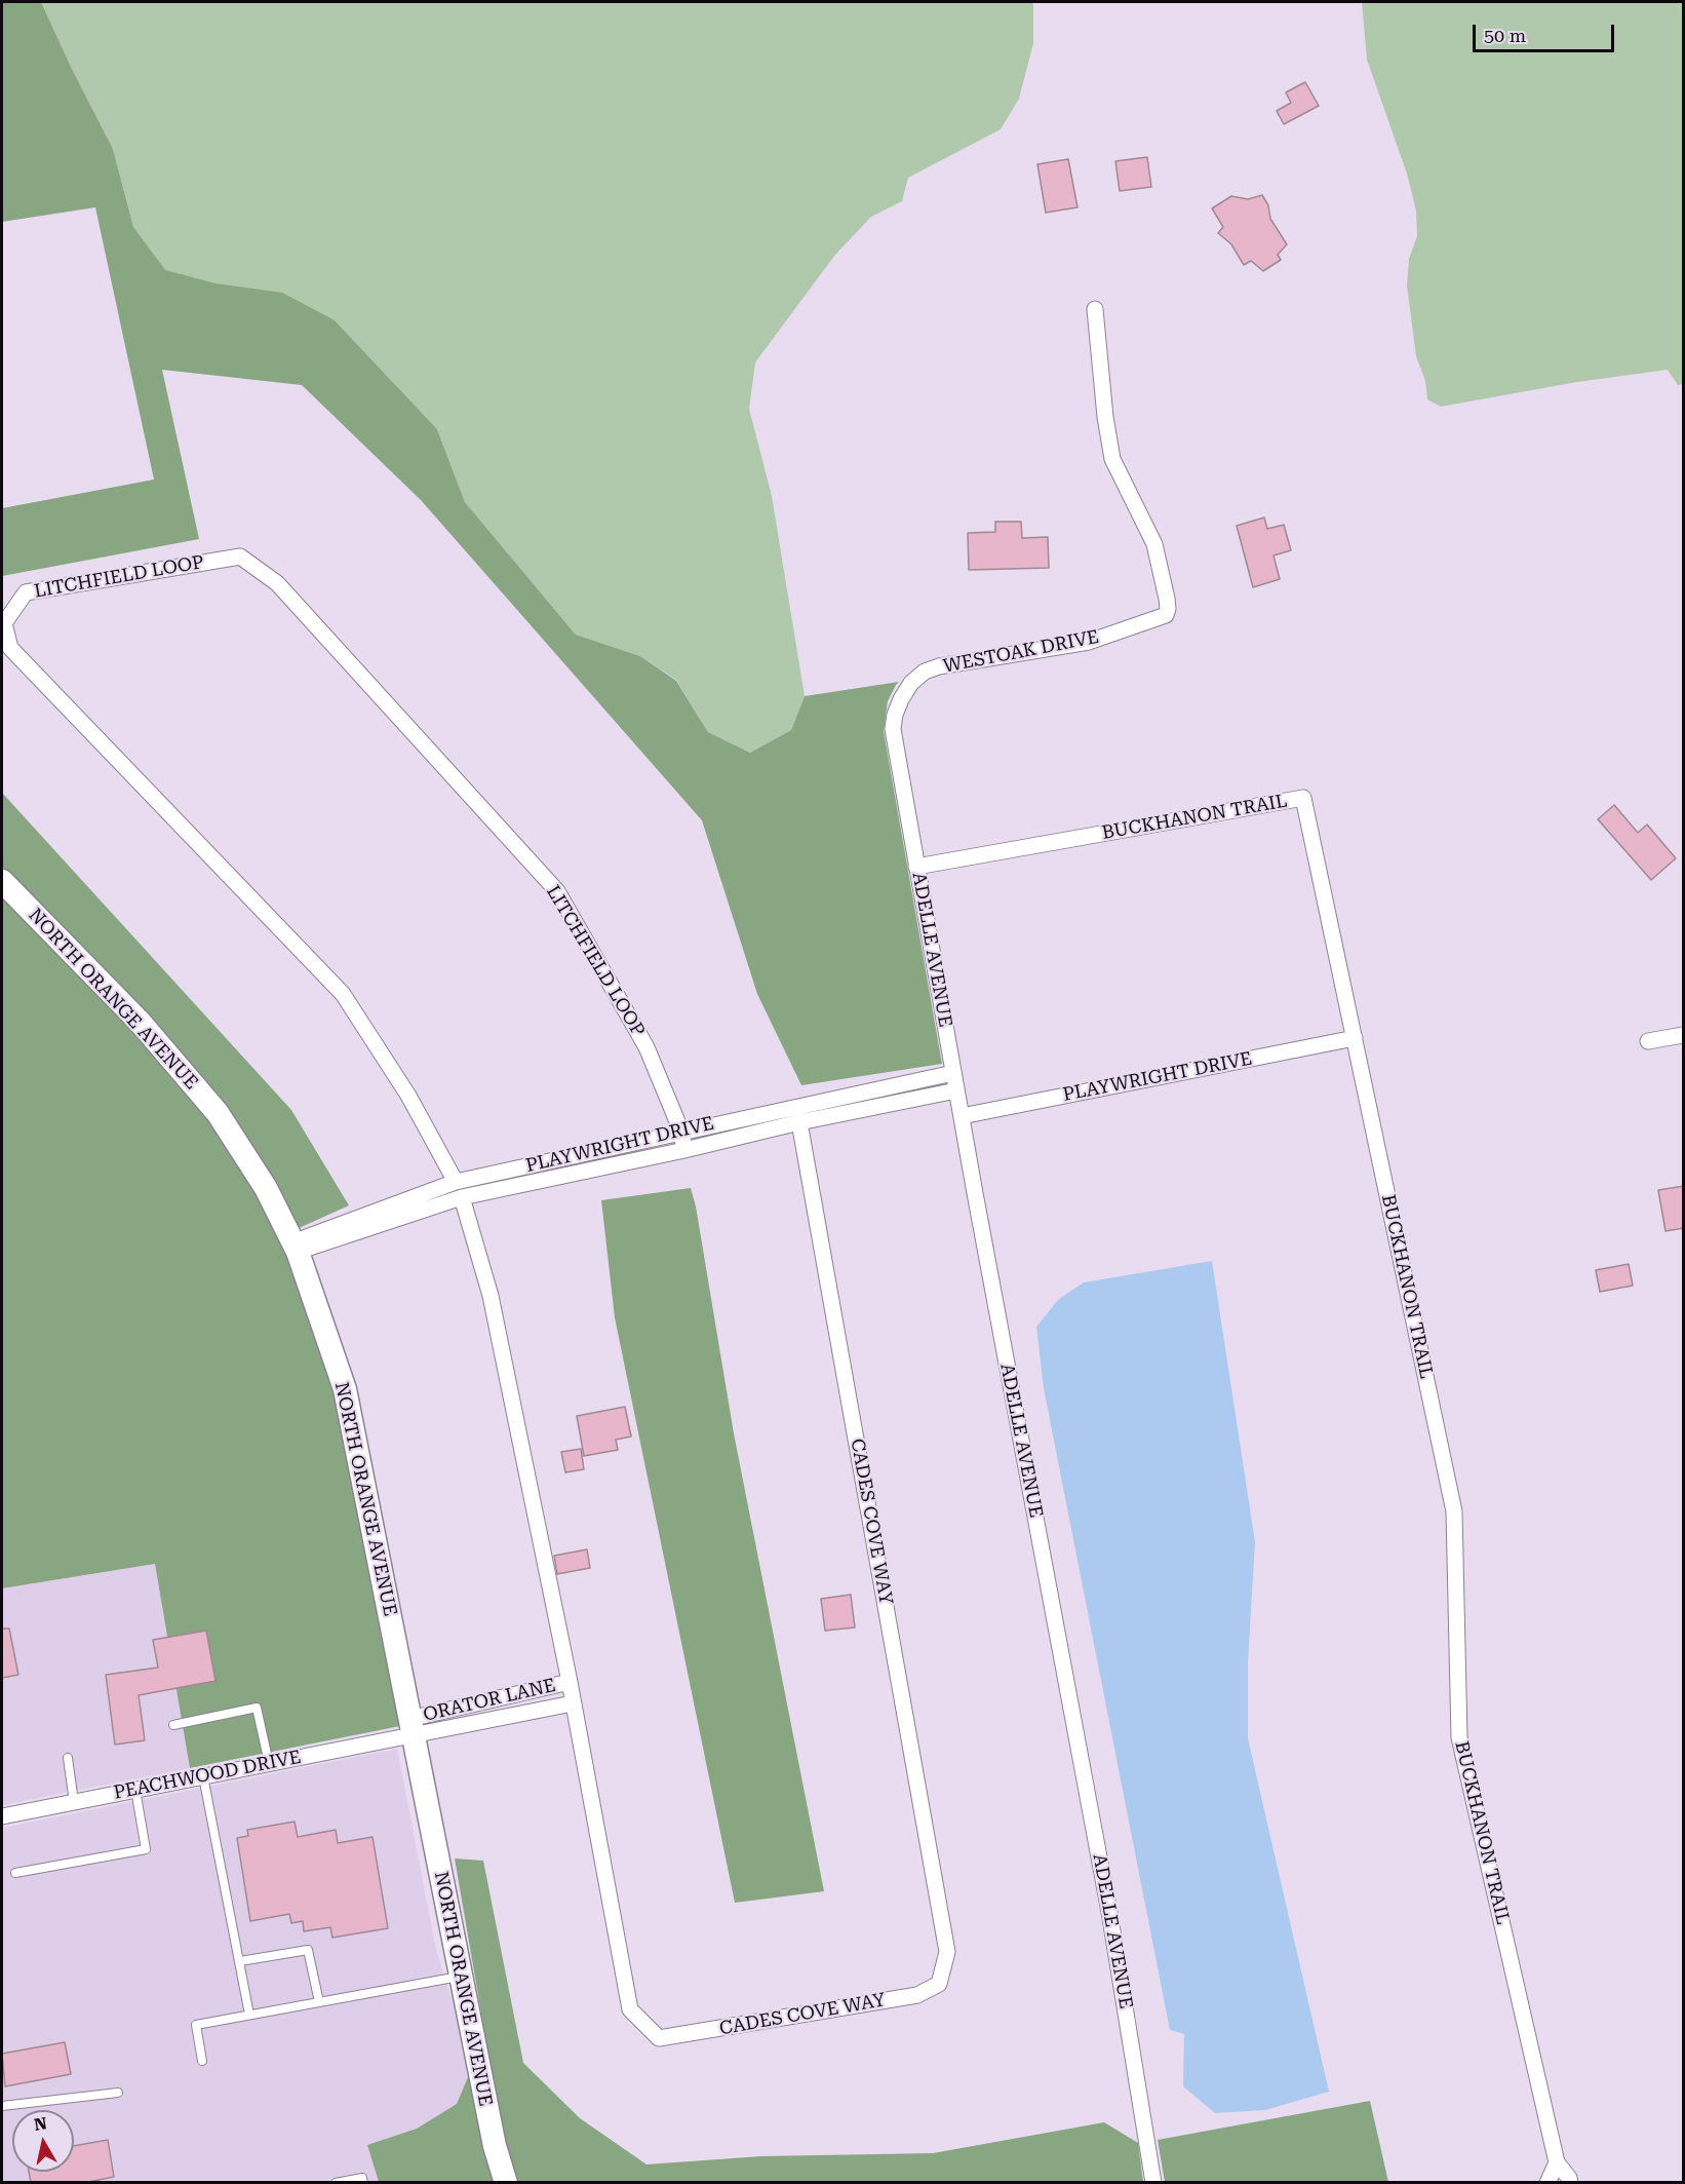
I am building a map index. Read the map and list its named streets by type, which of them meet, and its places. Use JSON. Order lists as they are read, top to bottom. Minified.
{"streets":{"street":["LITCHFIELD LOOP","WESTOAK DRIVE","BUCKHANON TRAIL","ADELLE AVENUE","NORTH ORANGE AVENUE","PLAYWRIGHT DRIVE","CADES COVE WAY","ORATOR LANE","PEACHWOOD DRIVE"]},"crossings":[["LITCHFIELD LOOP","PLAYWRIGHT DRIVE"],["WESTOAK DRIVE","ADELLE AVENUE"],["BUCKHANON TRAIL","ADELLE AVENUE"],["BUCKHANON TRAIL","PLAYWRIGHT DRIVE"],["ADELLE AVENUE","PLAYWRIGHT DRIVE"],["NORTH ORANGE AVENUE","PLAYWRIGHT DRIVE"],["NORTH ORANGE AVENUE","ORATOR LANE"],["NORTH ORANGE AVENUE","PEACHWOOD DRIVE"],["PLAYWRIGHT DRIVE","CADES COVE WAY"],["CADES COVE WAY","ORATOR LANE"],["ORATOR LANE","PEACHWOOD DRIVE"]],"scale_bar":"50 m","north":"top"}
